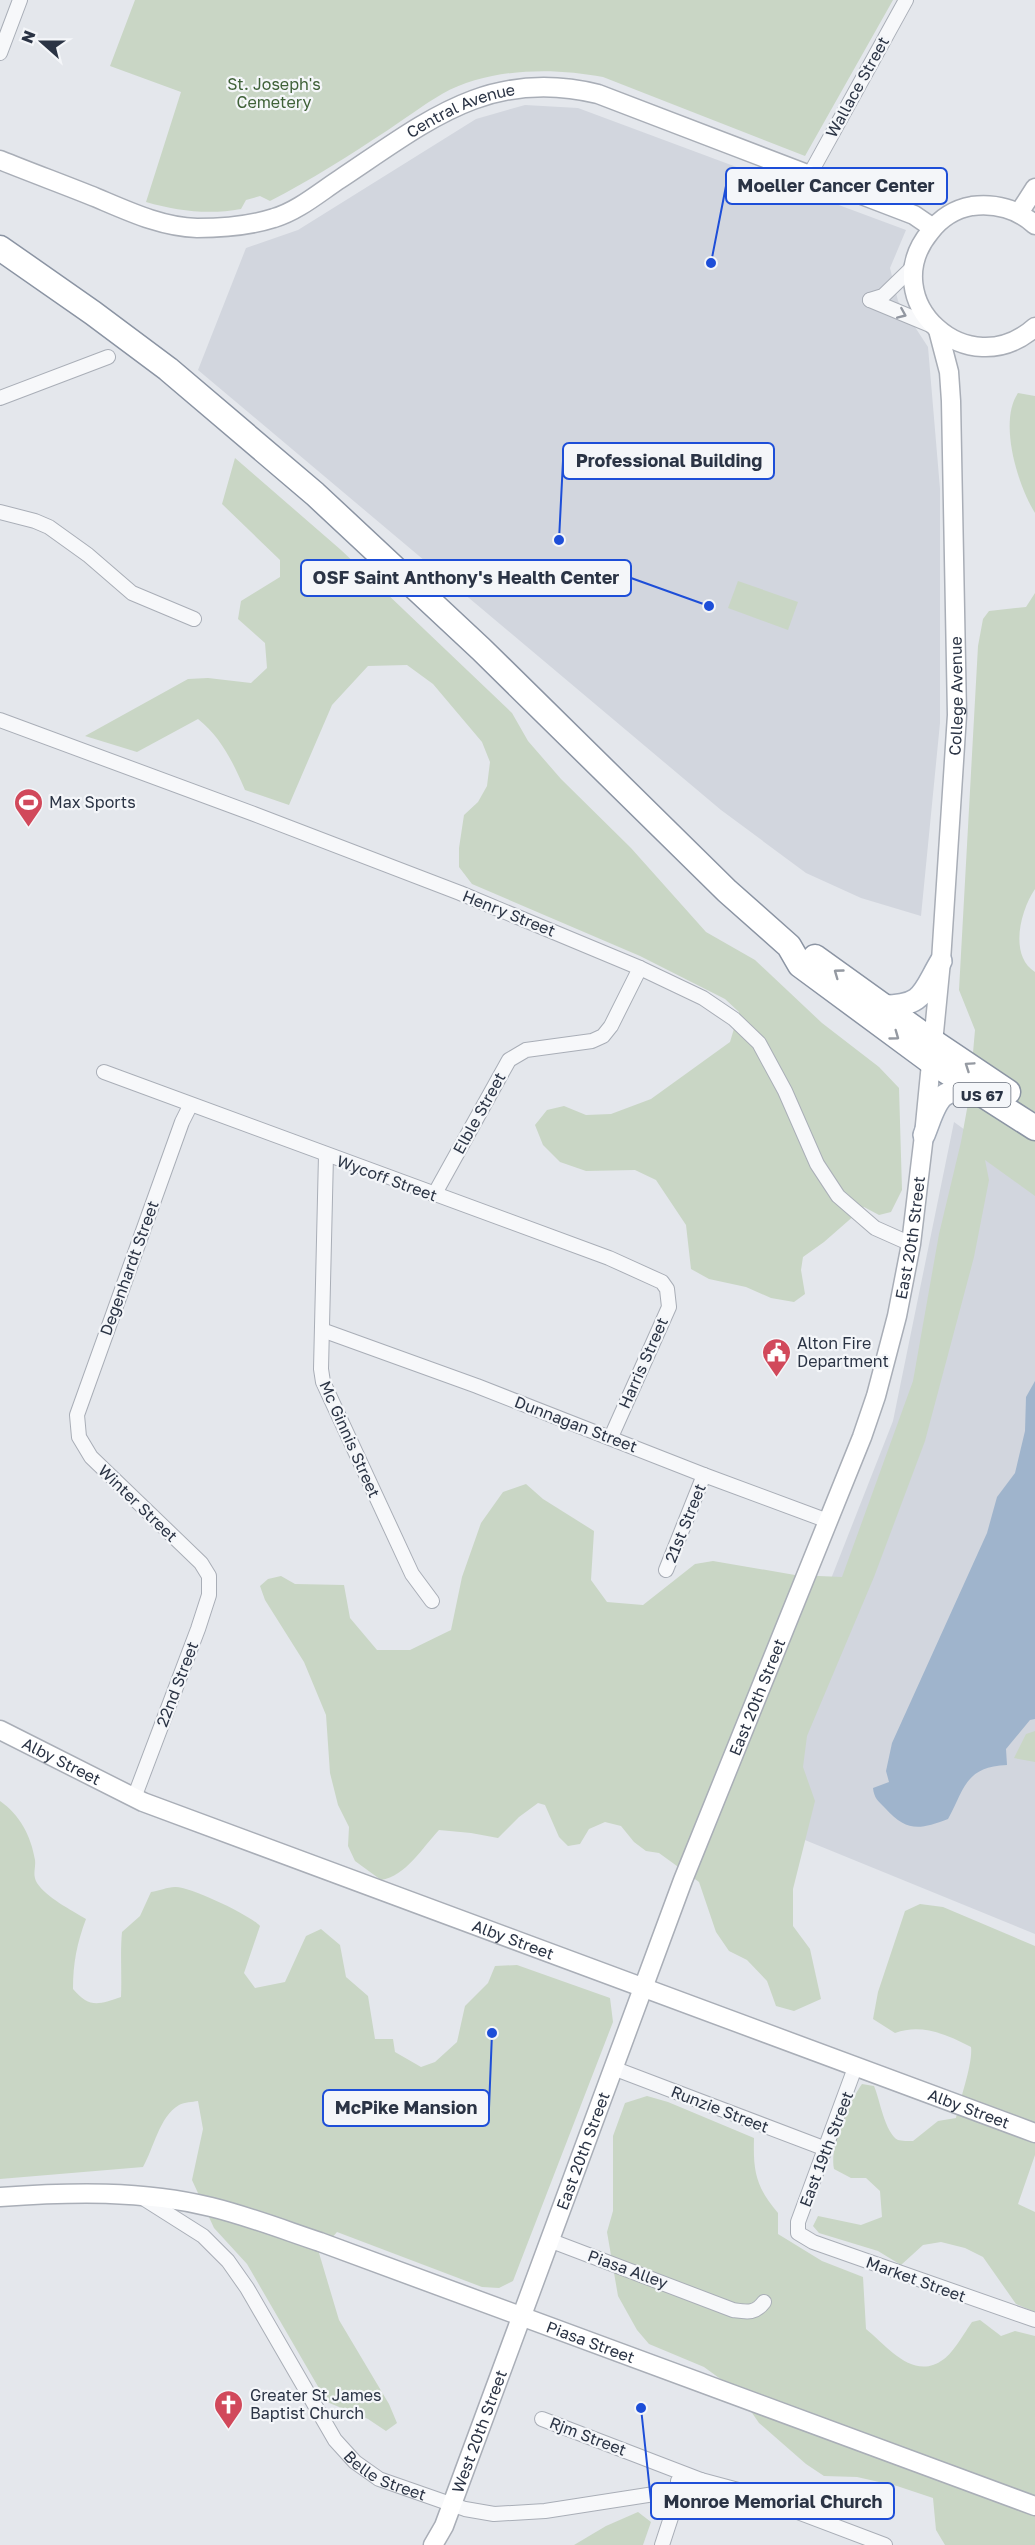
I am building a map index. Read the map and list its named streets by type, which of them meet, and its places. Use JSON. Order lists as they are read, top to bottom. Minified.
{"streets":{"highway":["US 67"],"street":["Wallace Street","Central Avenue","College Avenue","Henry Street","Elble Street","Wycoff Street","East 20th Street","Degenhardt Street","Harris Street","Dunnagan Street","Mc Ginnis Street","Winter Street","21st Street","22nd Street","Alby Street","Runzie Street","East 19th Street","Piasa Alley","Market Street","Piasa Street","West 20th Street","Rjm Street","Belle Street"]},"crossings":[["Wallace Street","Central Avenue"],["College Avenue","US 67"],["College Avenue","East 20th Street"],["Henry Street","Elble Street"],["Henry Street","East 20th Street"],["US 67","East 20th Street"],["Elble Street","Wycoff Street"],["Wycoff Street","Degenhardt Street"],["Wycoff Street","Harris Street"],["Wycoff Street","Mc Ginnis Street"],["East 20th Street","Dunnagan Street"],["East 20th Street","Alby Street"],["East 20th Street","Runzie Street"],["East 20th Street","Piasa Alley"],["East 20th Street","Piasa Street"],["East 20th Street","West 20th Street"],["Degenhardt Street","Winter Street"],["Harris Street","Dunnagan Street"],["Dunnagan Street","Mc Ginnis Street"],["Dunnagan Street","21st Street"],["Winter Street","22nd Street"],["22nd Street","Alby Street"],["Alby Street","East 19th Street"],["Runzie Street","East 19th Street"],["East 19th Street","Market Street"],["Piasa Street","West 20th Street"],["Piasa Street","Belle Street"],["West 20th Street","Belle Street"],["Rjm Street","Belle Street"]],"parks":["St. Joseph's Cemetery"],"places":{"other":["Moeller Cancer Center","Professional Building","OSF Saint Anthony's Health Center","McPike Mansion","Monroe Memorial Church"],"sports":["Max Sports"],"public building":["Alton Fire Department"],"church":["Greater St James Baptist Church"]},"north":"left"}
